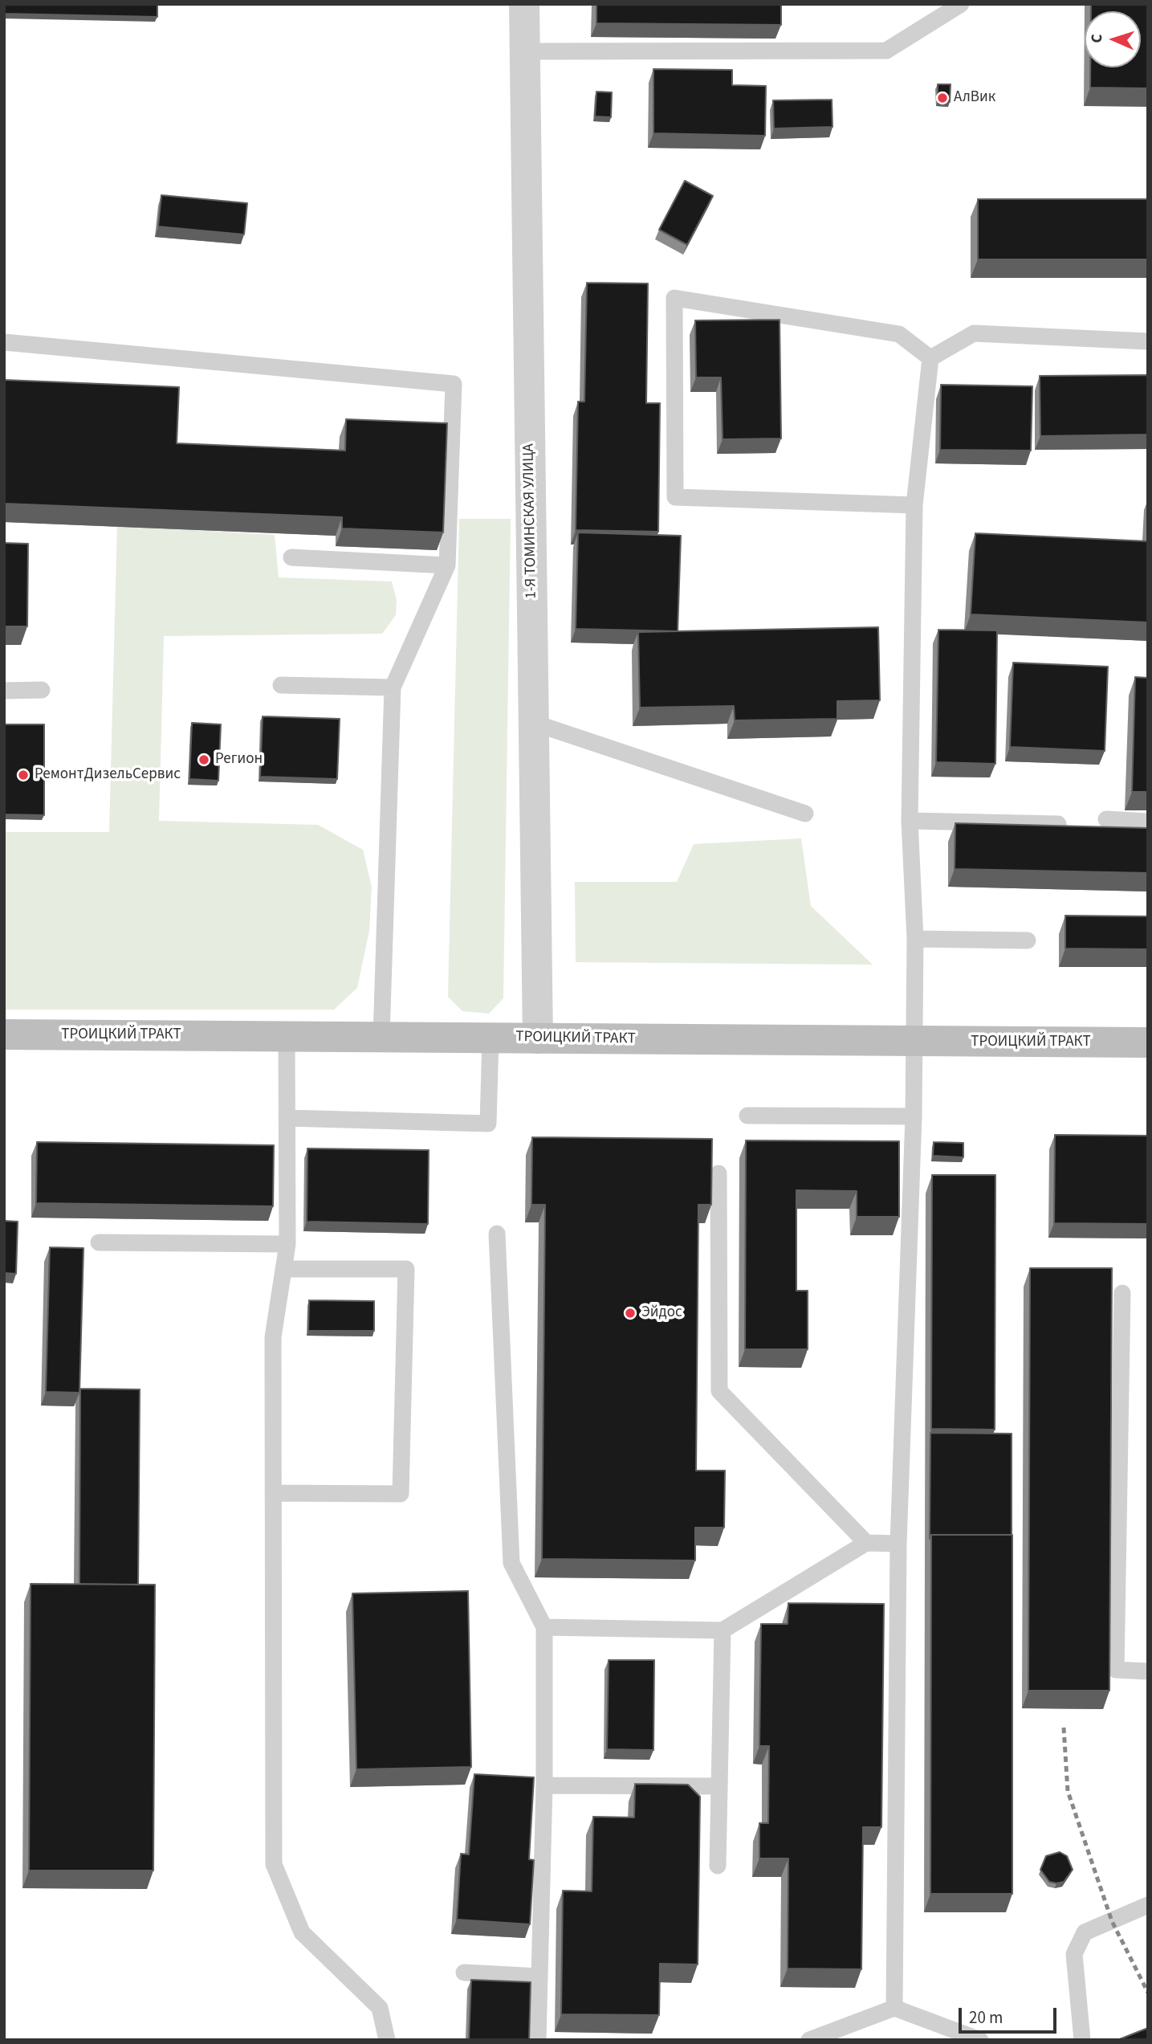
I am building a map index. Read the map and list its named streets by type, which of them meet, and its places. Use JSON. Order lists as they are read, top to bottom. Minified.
{"streets":{"main road":["ТРОИЦКИЙ ТРАКТ"],"street":["1-Я ТОМИНСКАЯ УЛИЦА"]},"crossings":[["1-Я ТОМИНСКАЯ УЛИЦА","ТРОИЦКИЙ ТРАКТ"]],"places":["АлВик","Регион","РемонтДизельСервис","Эйдос"],"scale_bar":"20 m","north":"left"}
